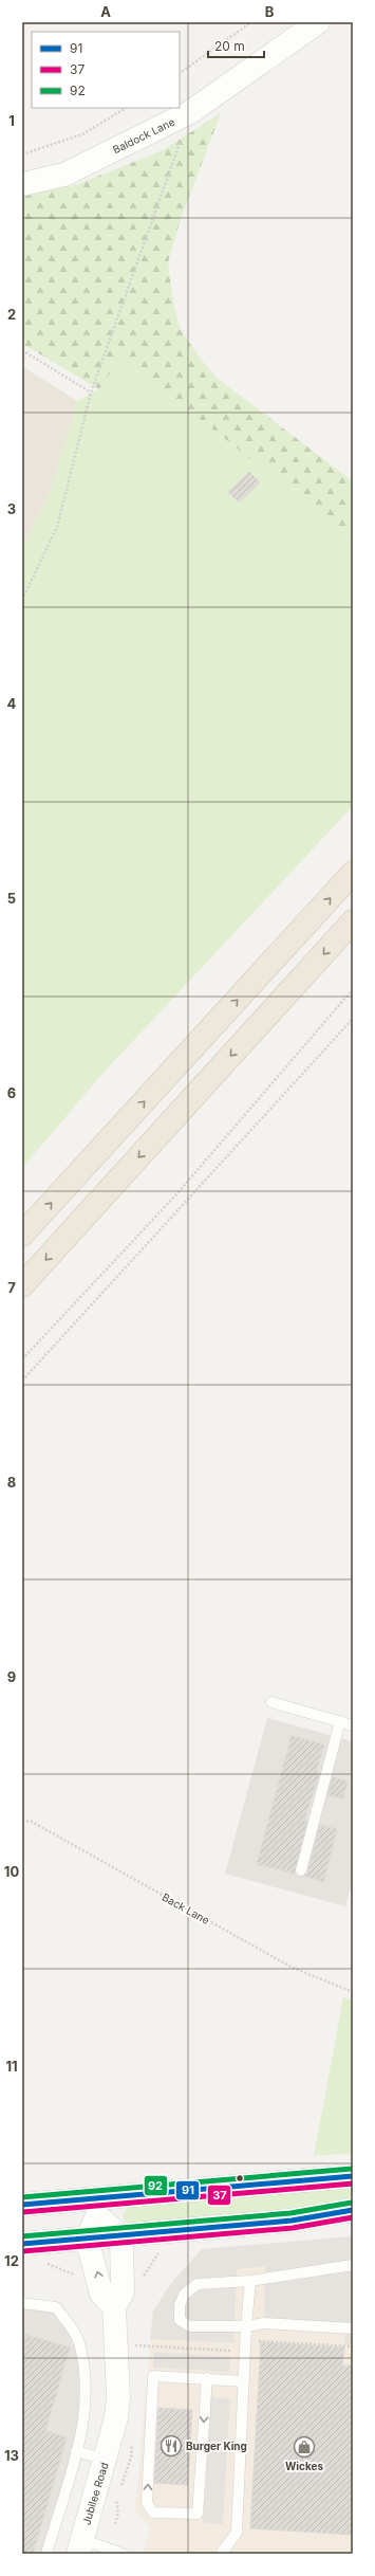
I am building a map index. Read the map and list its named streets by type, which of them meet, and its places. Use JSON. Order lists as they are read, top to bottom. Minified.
{"streets":{"street":["Baldock Lane","Jubilee Road"],"path":["Back Lane"]},"places":{"restaurant":["Burger King"],"shop":["Wickes"]},"lines":["transit line 92","transit line 91","transit line 37"],"legend":["91","37","92"],"scale_bar":"20 m","grid":{"columns":["A","B"],"rows":["1","2","3","4","5","6","7","8","9","10","11","12","13"]}}
